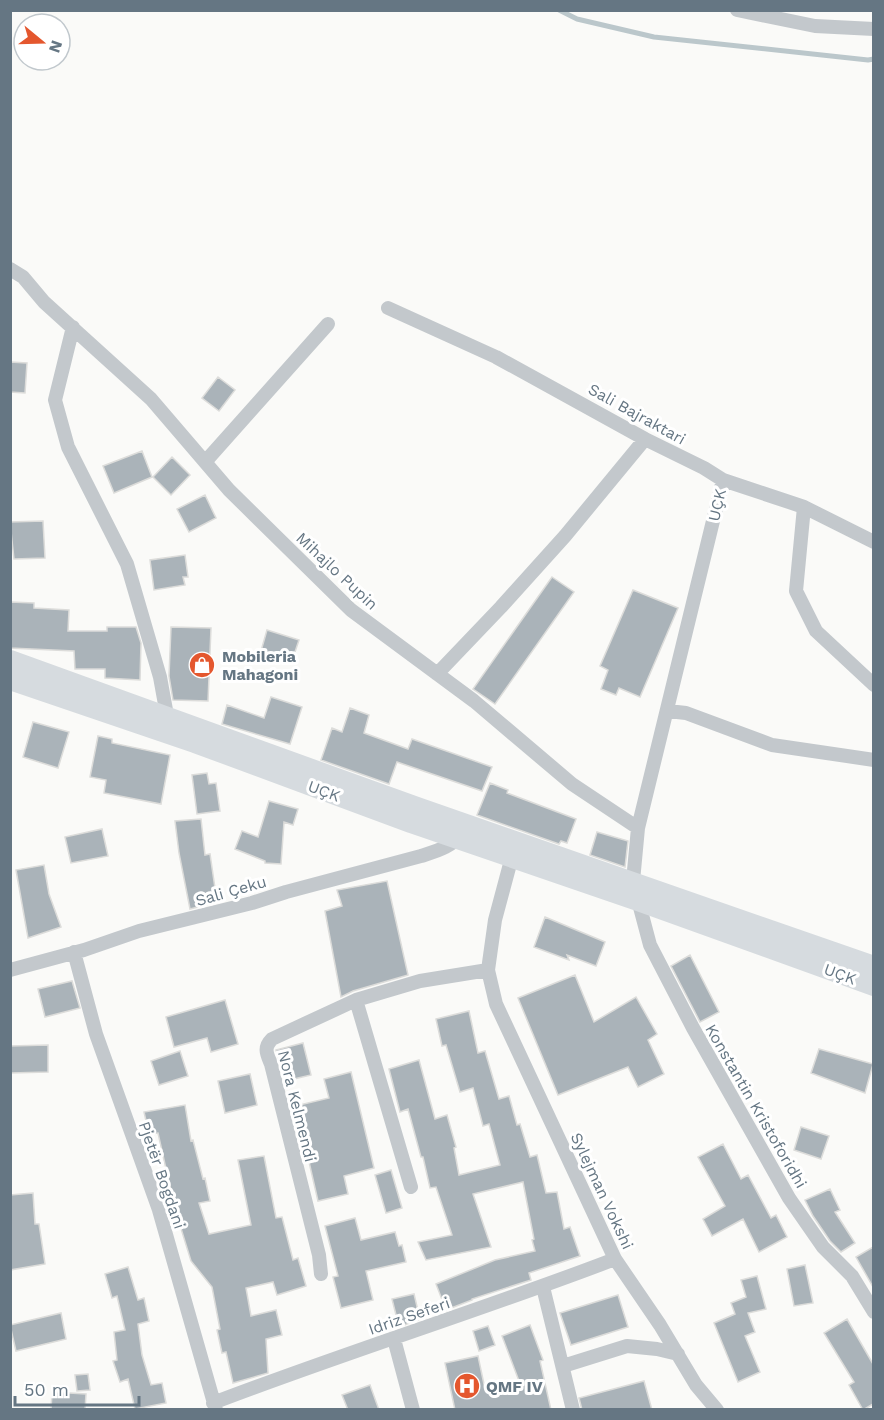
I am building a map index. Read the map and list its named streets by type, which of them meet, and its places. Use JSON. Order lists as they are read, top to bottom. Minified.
{"streets":{"main road":["UÇK"],"street":["Sali Bajraktari","Mihajlo Pupin","Sali Çeku","Nora Kelmendi","Konstantin Kristoforidhi","Pjetër Bogdani","Sylejman Vokshi","Idriz Seferi"]},"crossings":[["Sali Bajraktari","UÇK"],["UÇK","Mihajlo Pupin"],["UÇK","Sali Çeku"],["UÇK","Konstantin Kristoforidhi"],["UÇK","Sylejman Vokshi"],["Sali Çeku","Pjetër Bogdani"],["Pjetër Bogdani","Idriz Seferi"],["Sylejman Vokshi","Idriz Seferi"]],"places":{"shop":["Mobileria Mahagoni"],"hospital":["QMF IV"]},"scale_bar":"50 m","north":"right"}
